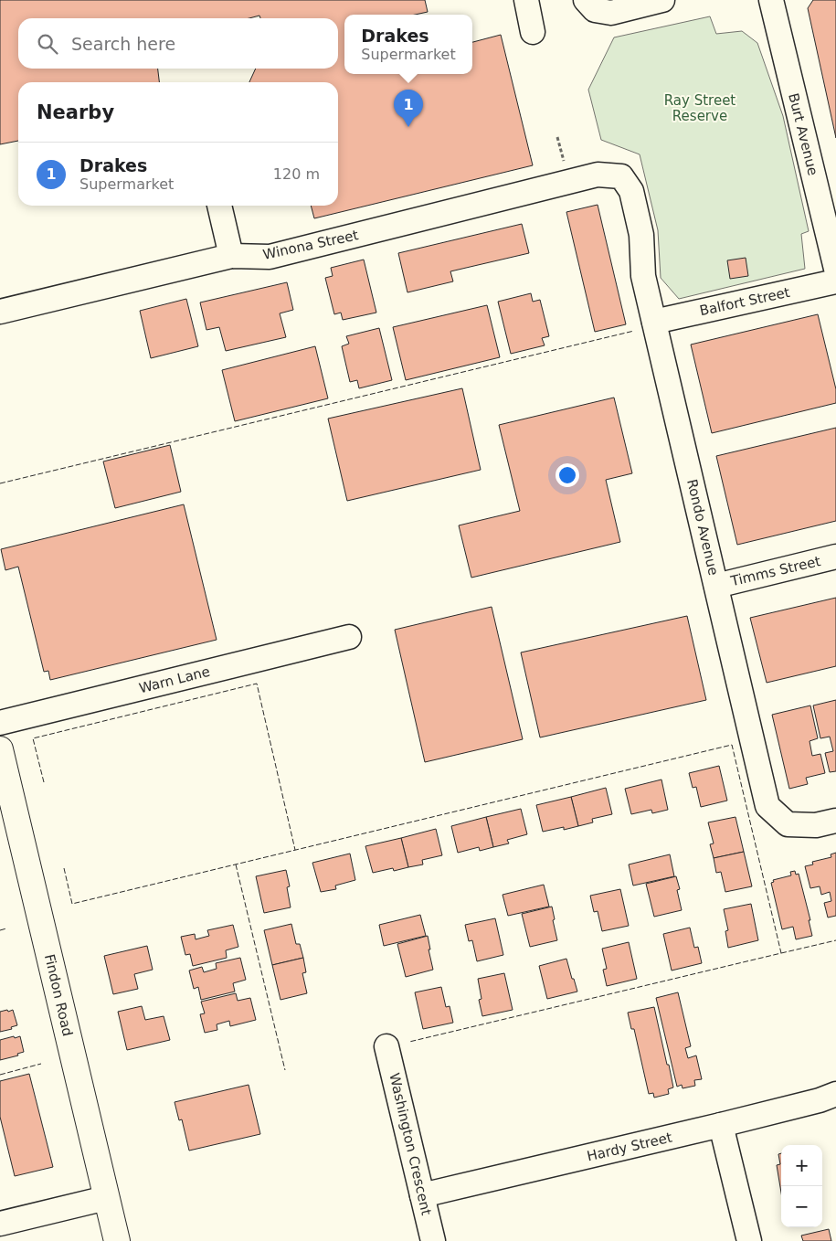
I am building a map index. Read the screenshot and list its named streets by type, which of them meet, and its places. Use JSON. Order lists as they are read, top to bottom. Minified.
{"streets":{"main road":["Findon Road"],"street":["Burt Avenue","Winona Street","Balfort Street","Rondo Avenue","Timms Street","Warn Lane","Washington Crescent","Hardy Street"]},"crossings":[["Winona Street","Rondo Avenue"],["Balfort Street","Rondo Avenue"],["Rondo Avenue","Timms Street"],["Washington Crescent","Hardy Street"]],"parks":["Ray Street Reserve"],"page":{"popup":["Drakes","Supermarket"],"search":"Search here","heading":"Nearby","pins":"1","list":[{"mark":"1","name":"Drakes","note":"Supermarket","value":"120 m"}],"map_buttons":["+","−"]}}
